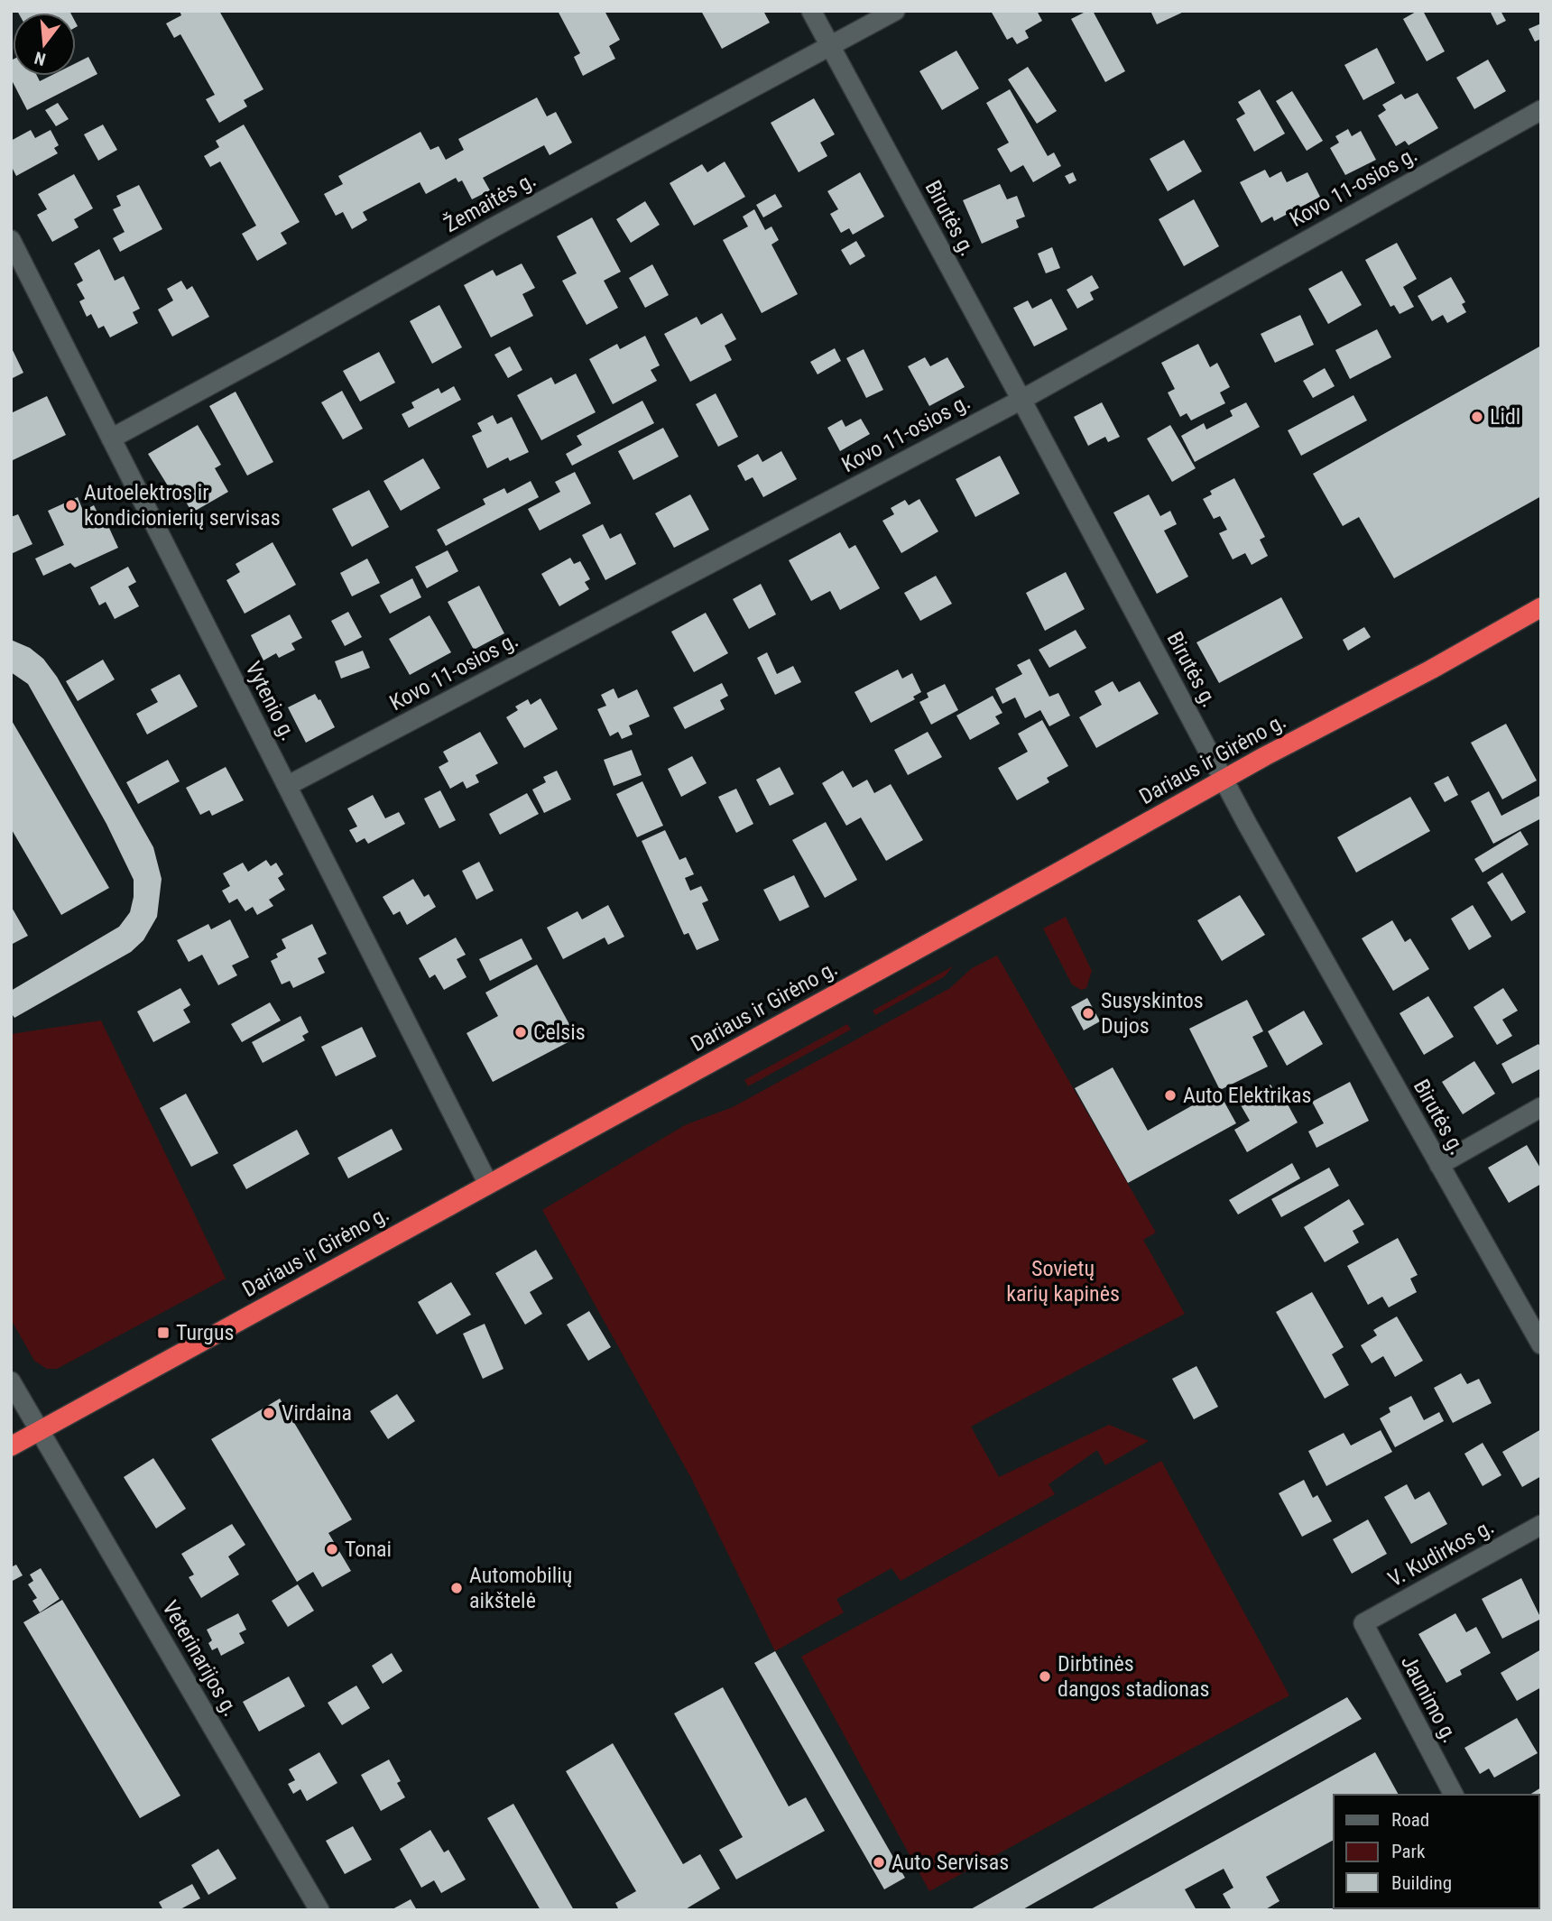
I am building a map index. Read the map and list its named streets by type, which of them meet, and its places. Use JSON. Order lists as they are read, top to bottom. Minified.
{"streets":{"highway":["Dariaus ir Girėno g."],"street":["Kovo 11-osios g.","Žemaitės g.","Birutės g.","Vytenio g.","V. Kudirkos g.","Veterinarijos g.","Jaunimo g."]},"crossings":[["Kovo 11-osios g.","Birutės g."],["Kovo 11-osios g.","Vytenio g."],["Žemaitės g.","Birutės g."],["Žemaitės g.","Vytenio g."],["Birutės g.","Dariaus ir Girėno g."],["Vytenio g.","Dariaus ir Girėno g."],["Dariaus ir Girėno g.","Veterinarijos g."],["V. Kudirkos g.","Jaunimo g."]],"parks":["Sovietų karių kapinės"],"places":{"other":["Lidl","Autoelektros ir kondicionierių servisas","Susyskintos Dujos","Celsis","Auto Elektrikas","Virdaina","Tonai","Automobilių aikštelė","Dirbtinės dangos stadionas","Auto Servisas"],"transit":["Turgus"]},"legend":["Road","Park","Building"],"north":"bottom"}
